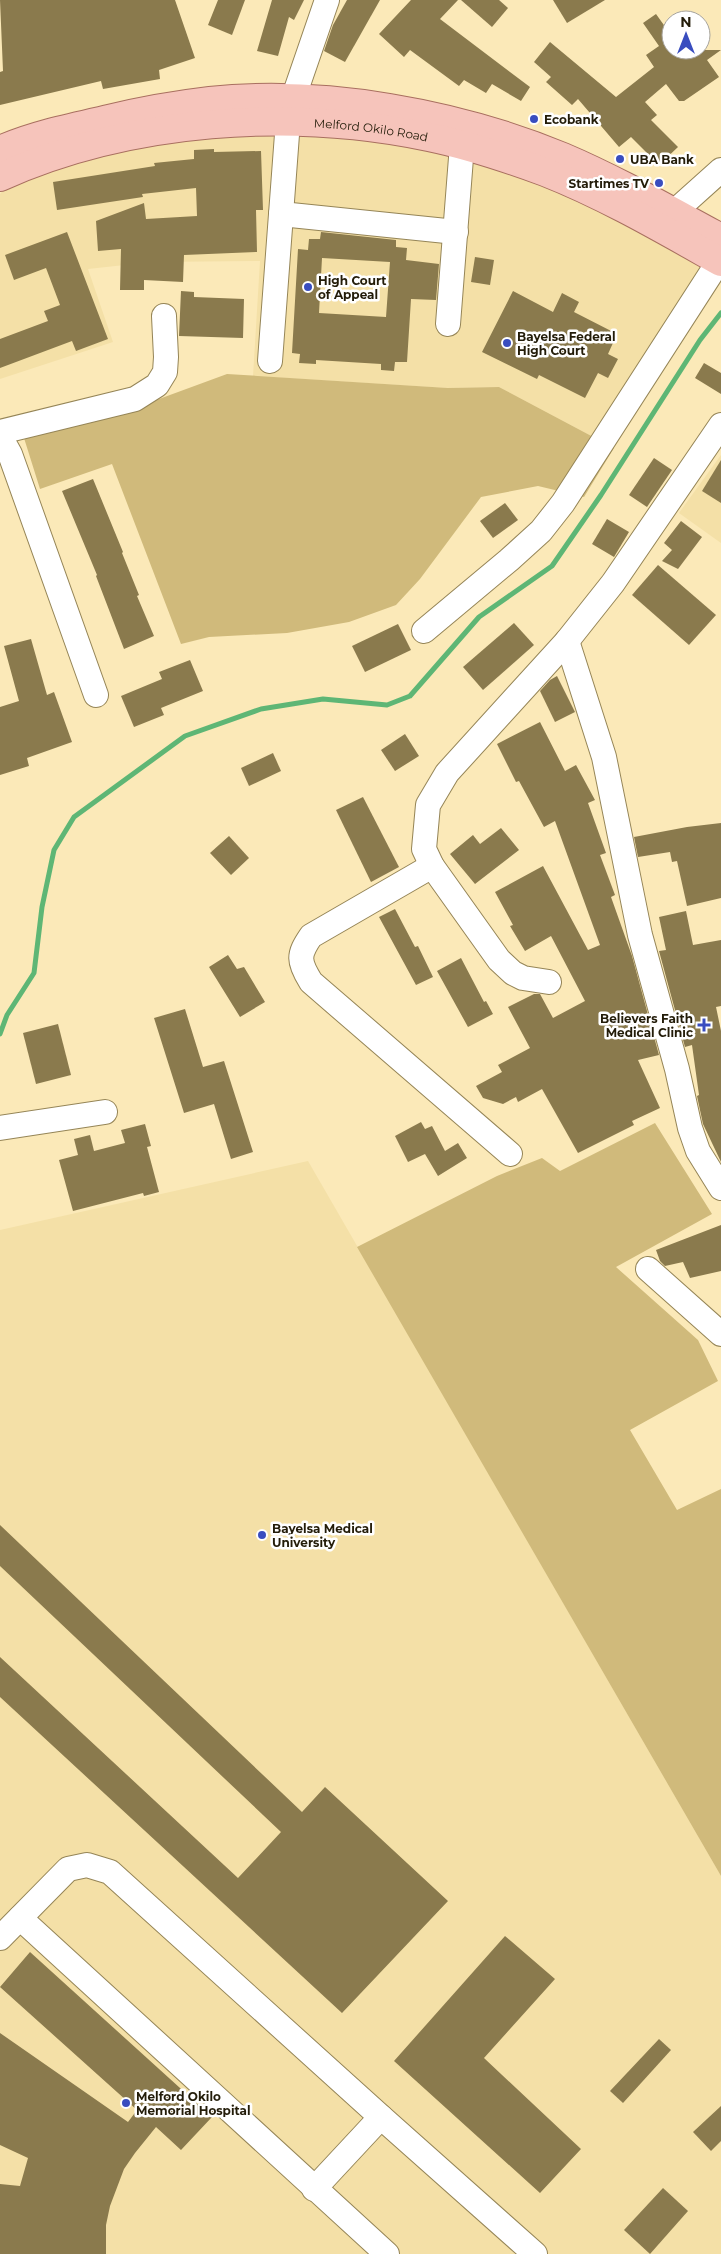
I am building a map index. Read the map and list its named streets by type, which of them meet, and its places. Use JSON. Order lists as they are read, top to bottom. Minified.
{"streets":{"main road":["Melford Okilo Road"]},"places":{"other":["Ecobank","UBA Bank","Startimes TV","High Court of Appeal","Bayelsa Federal High Court","Bayelsa Medical University","Melford Okilo Memorial Hospital"],"health":["Believers Faith Medical Clinic"]},"north":"top"}
